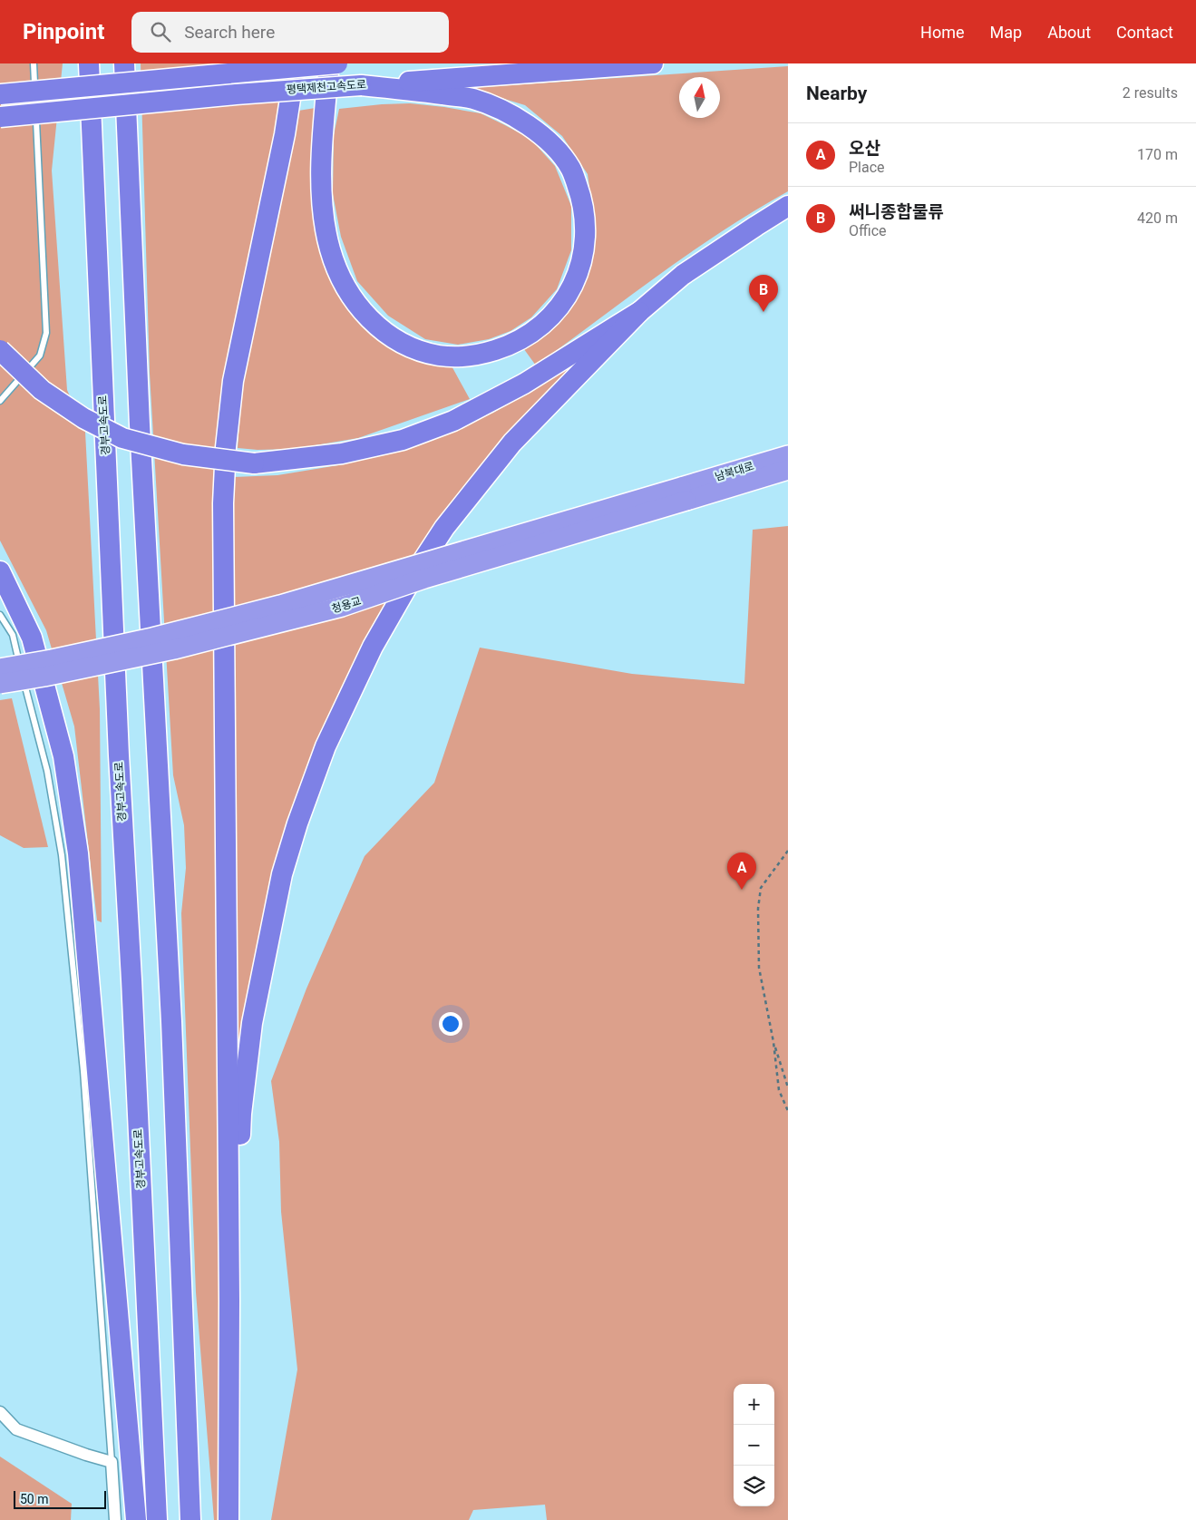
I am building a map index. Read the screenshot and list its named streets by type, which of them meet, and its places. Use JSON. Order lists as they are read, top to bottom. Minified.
{"streets":{"highway":["평택제천고속도로","경부고속도로","남북대로","청용교"]},"crossings":[["남북대로","청용교"]],"scale_bar":"50 m","north":"top","page":{"header":"Pinpoint","search":"Search here","nav":["Home","Map","About","Contact"],"heading":["Nearby","2 results"],"list":[{"mark":"A","name":"오산","note":"Place","value":"170 m"},{"mark":"B","name":"써니종합물류","note":"Office","value":"420 m"}],"pins":["B","A"],"map_buttons":["+","−"],"scale":"50 m"}}
